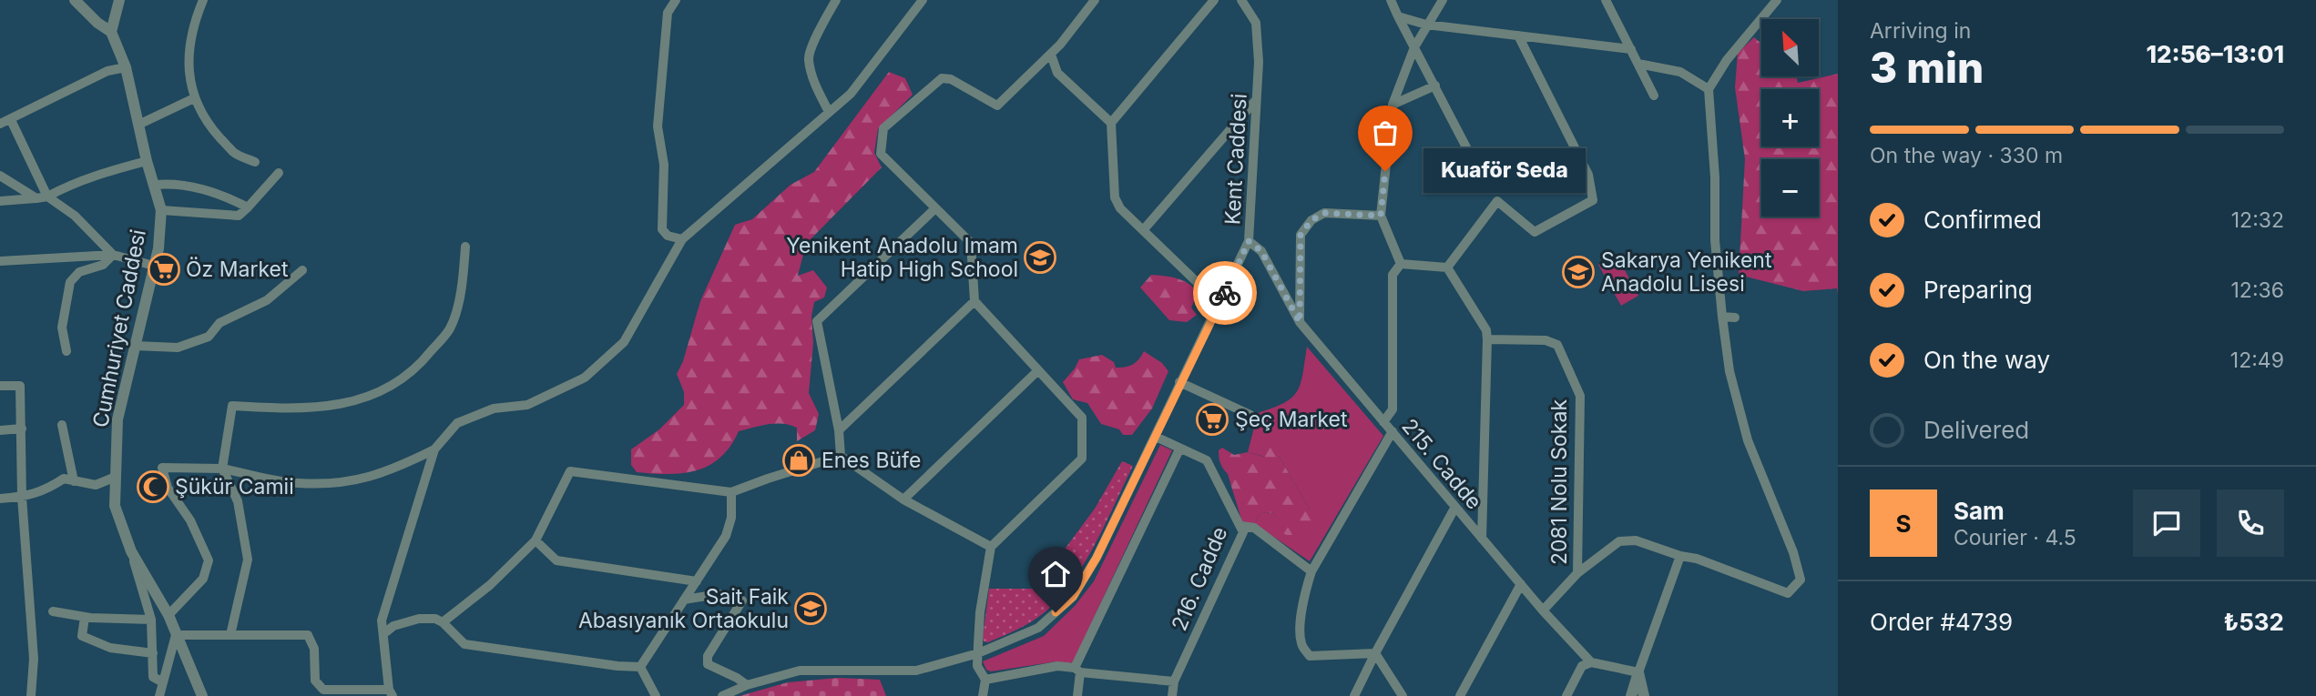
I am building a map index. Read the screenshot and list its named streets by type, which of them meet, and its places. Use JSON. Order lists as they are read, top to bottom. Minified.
{"streets":{"street":["Kent Caddesi","Cumhuriyet Caddesi","215. Cadde","2081 Nolu Sokak","216. Cadde"]},"crossings":[["Kent Caddesi","215. Cadde"],["Kent Caddesi","216. Cadde"],["215. Cadde","2081 Nolu Sokak"]],"places":{"other":["Kuaför Seda"],"school or university":["Yenikent Anadolu Imam Hatip High School","Sakarya Yenikent Anadolu Lisesi","Sait Faik Abasıyanık Ortaokulu"],"supermarket":["Öz Market","Şeç Market"],"shop":["Enes Büfe"],"mosque":["Şükür Camii"]},"north":"top left","page":{"heading":["3 min","Arriving in","12:56–13:01"],"panel":["Sam","Courier · 4.5","Order #4739","₺532"],"map_buttons":["+","−"],"bar":"On the way · 330 m","bubble":"Kuaför Seda","list":[["Confirmed","12:32"],["Preparing","12:36"],["On the way","12:49"],"Delivered"],"round":"S"}}
